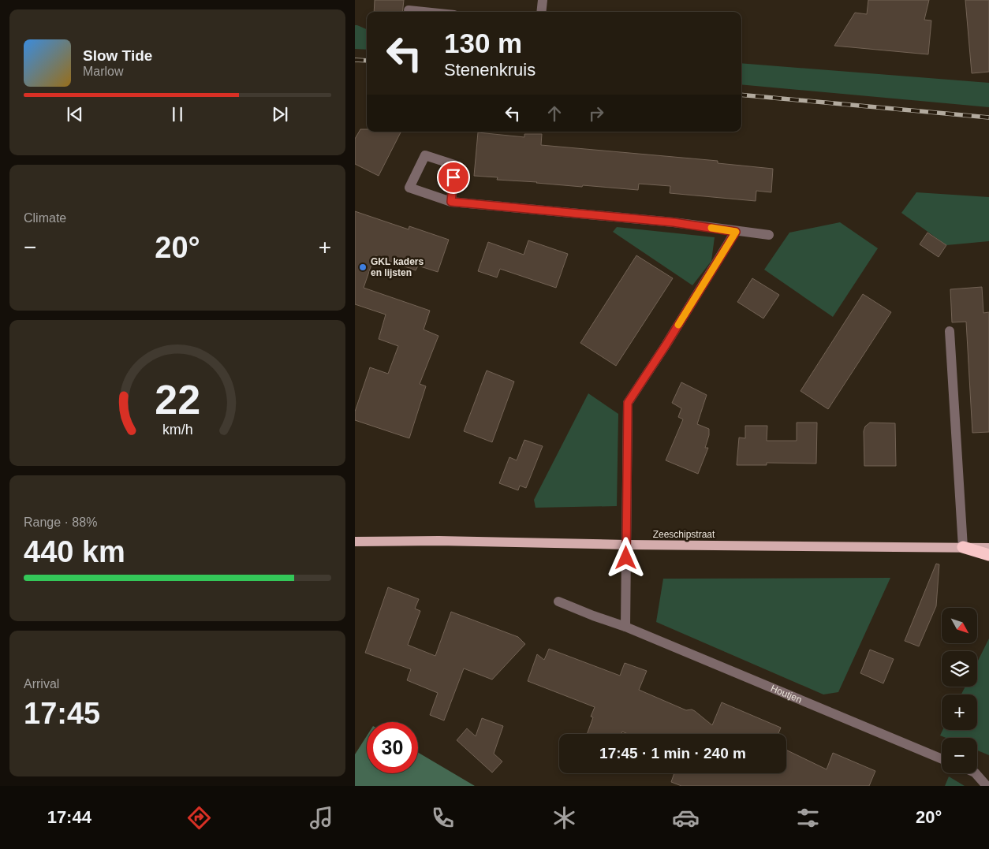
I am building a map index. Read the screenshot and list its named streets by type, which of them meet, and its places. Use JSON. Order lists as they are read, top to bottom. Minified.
{"streets":{"main road":["Zeeschipstraat"],"street":["Houtjen"]},"places":["GKL kaders en lijsten"],"north":"bottom right","page":{"turn":["130 m","Stenenkruis"],"song":["Slow Tide","Marlow"],"tile":["Climate",["Range · 88%","440 km"],["Arrival","17:45"]],"heat":["−","20°","+"],"map_buttons":["+","−"],"limit":"30","trip":"17:45 · 1 min · 240 m","tabs":["17:44","20°"],"gauge":["22","km/h"]}}
